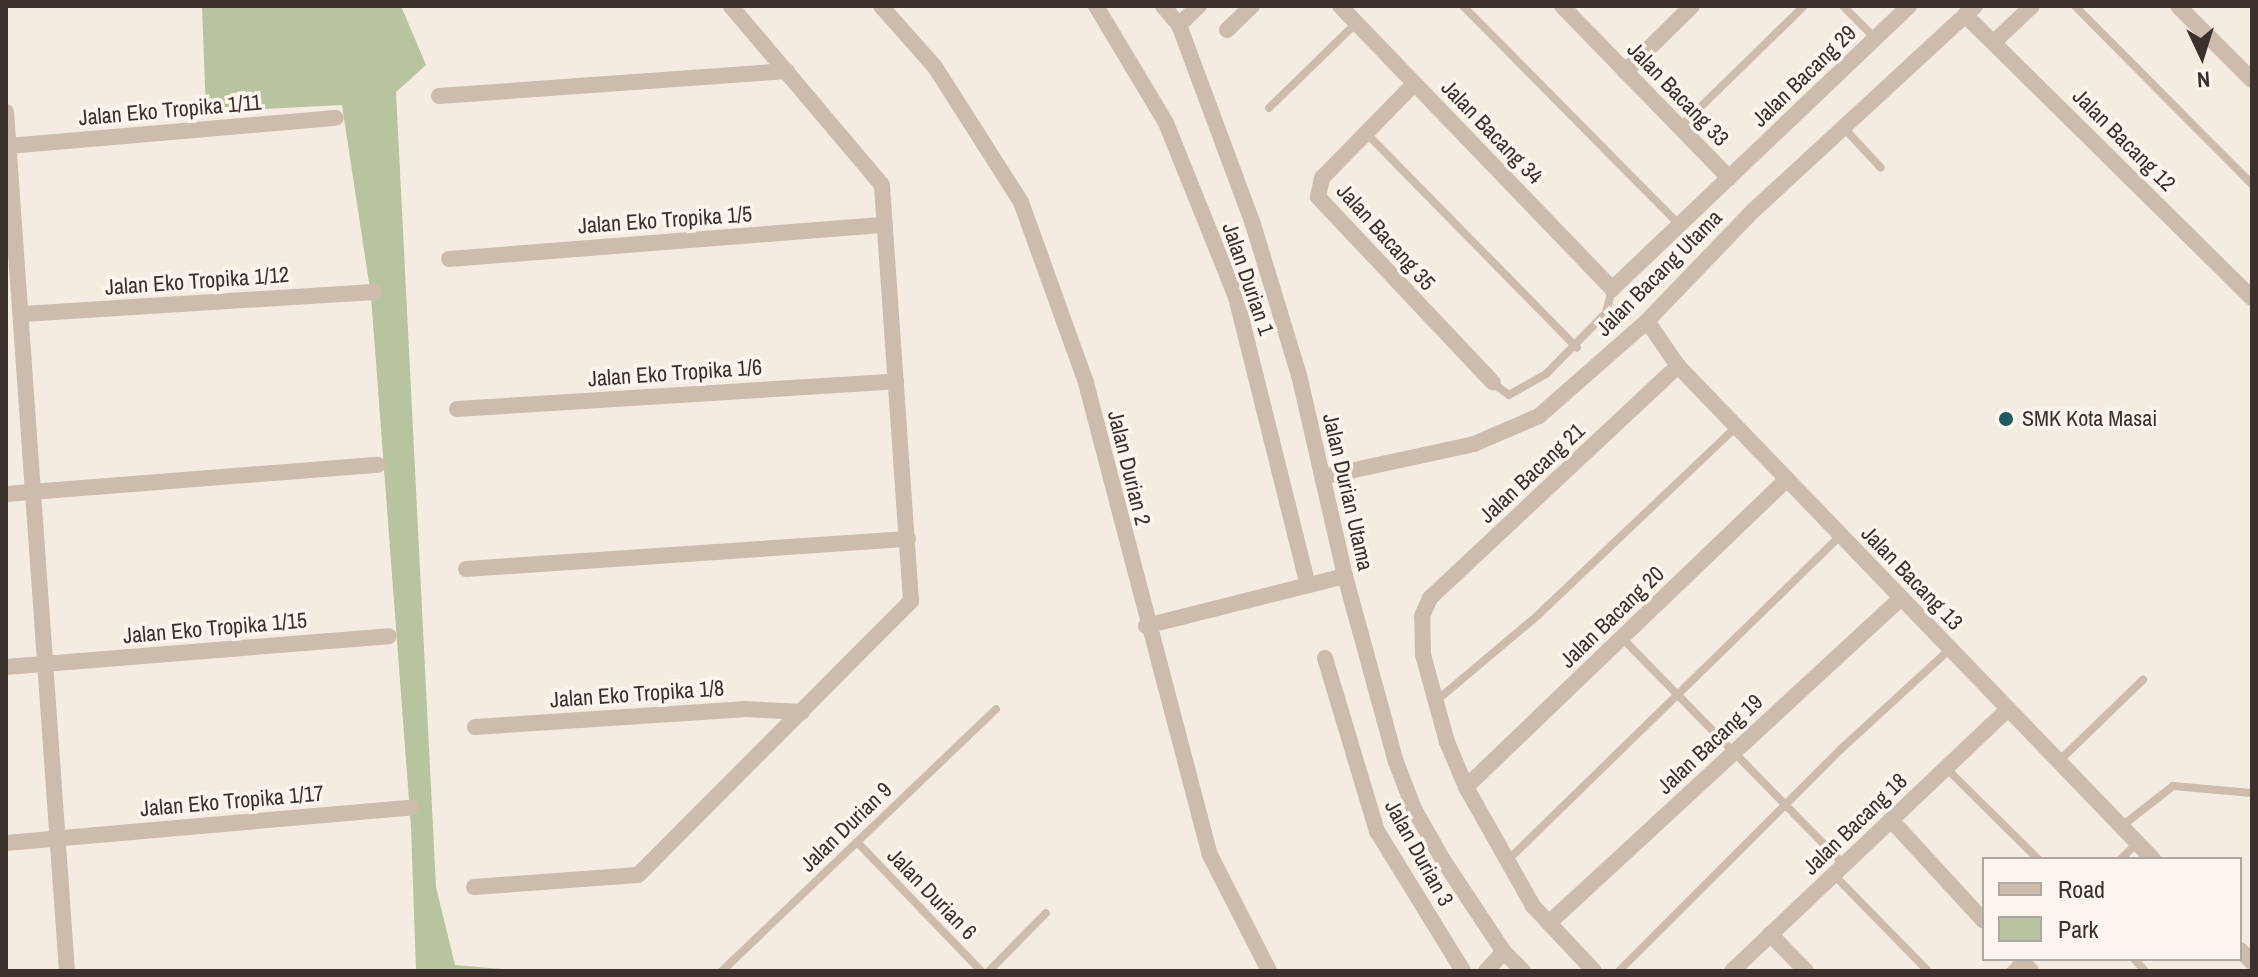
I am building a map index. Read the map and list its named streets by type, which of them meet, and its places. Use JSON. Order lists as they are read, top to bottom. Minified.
{"streets":{"street":["Jalan Bacang 29","Jalan Bacang 33","Jalan Eko Tropika 1/11","Jalan Bacang 34","Jalan Bacang 12","Jalan Eko Tropika 1/5","Jalan Bacang 35","Jalan Bacang Utama","Jalan Durian 1","Jalan Eko Tropika 1/12","Jalan Eko Tropika 1/6","Jalan Durian 2","Jalan Bacang 21","Jalan Durian Utama","Jalan Bacang 13","Jalan Bacang 20","Jalan Eko Tropika 1/15","Jalan Eko Tropika 1/8","Jalan Bacang 19","Jalan Eko Tropika 1/17","Jalan Bacang 18","Jalan Durian 3"],"lane":["Jalan Durian 9","Jalan Durian 6"]},"crossings":[["Jalan Bacang 29","Jalan Bacang 33"],["Jalan Bacang 29","Jalan Bacang 34"],["Jalan Bacang 34","Jalan Bacang 35"],["Jalan Bacang 12","Jalan Bacang Utama"],["Jalan Bacang Utama","Jalan Durian Utama"],["Jalan Bacang Utama","Jalan Bacang 13"],["Jalan Bacang 21","Jalan Bacang 13"],["Jalan Bacang 13","Jalan Bacang 20"],["Jalan Bacang 13","Jalan Bacang 19"],["Jalan Bacang 13","Jalan Bacang 18"],["Jalan Durian 9","Jalan Durian 6"]],"places":["SMK Kota Masai"],"legend":["Road","Park"],"north":"bottom"}
